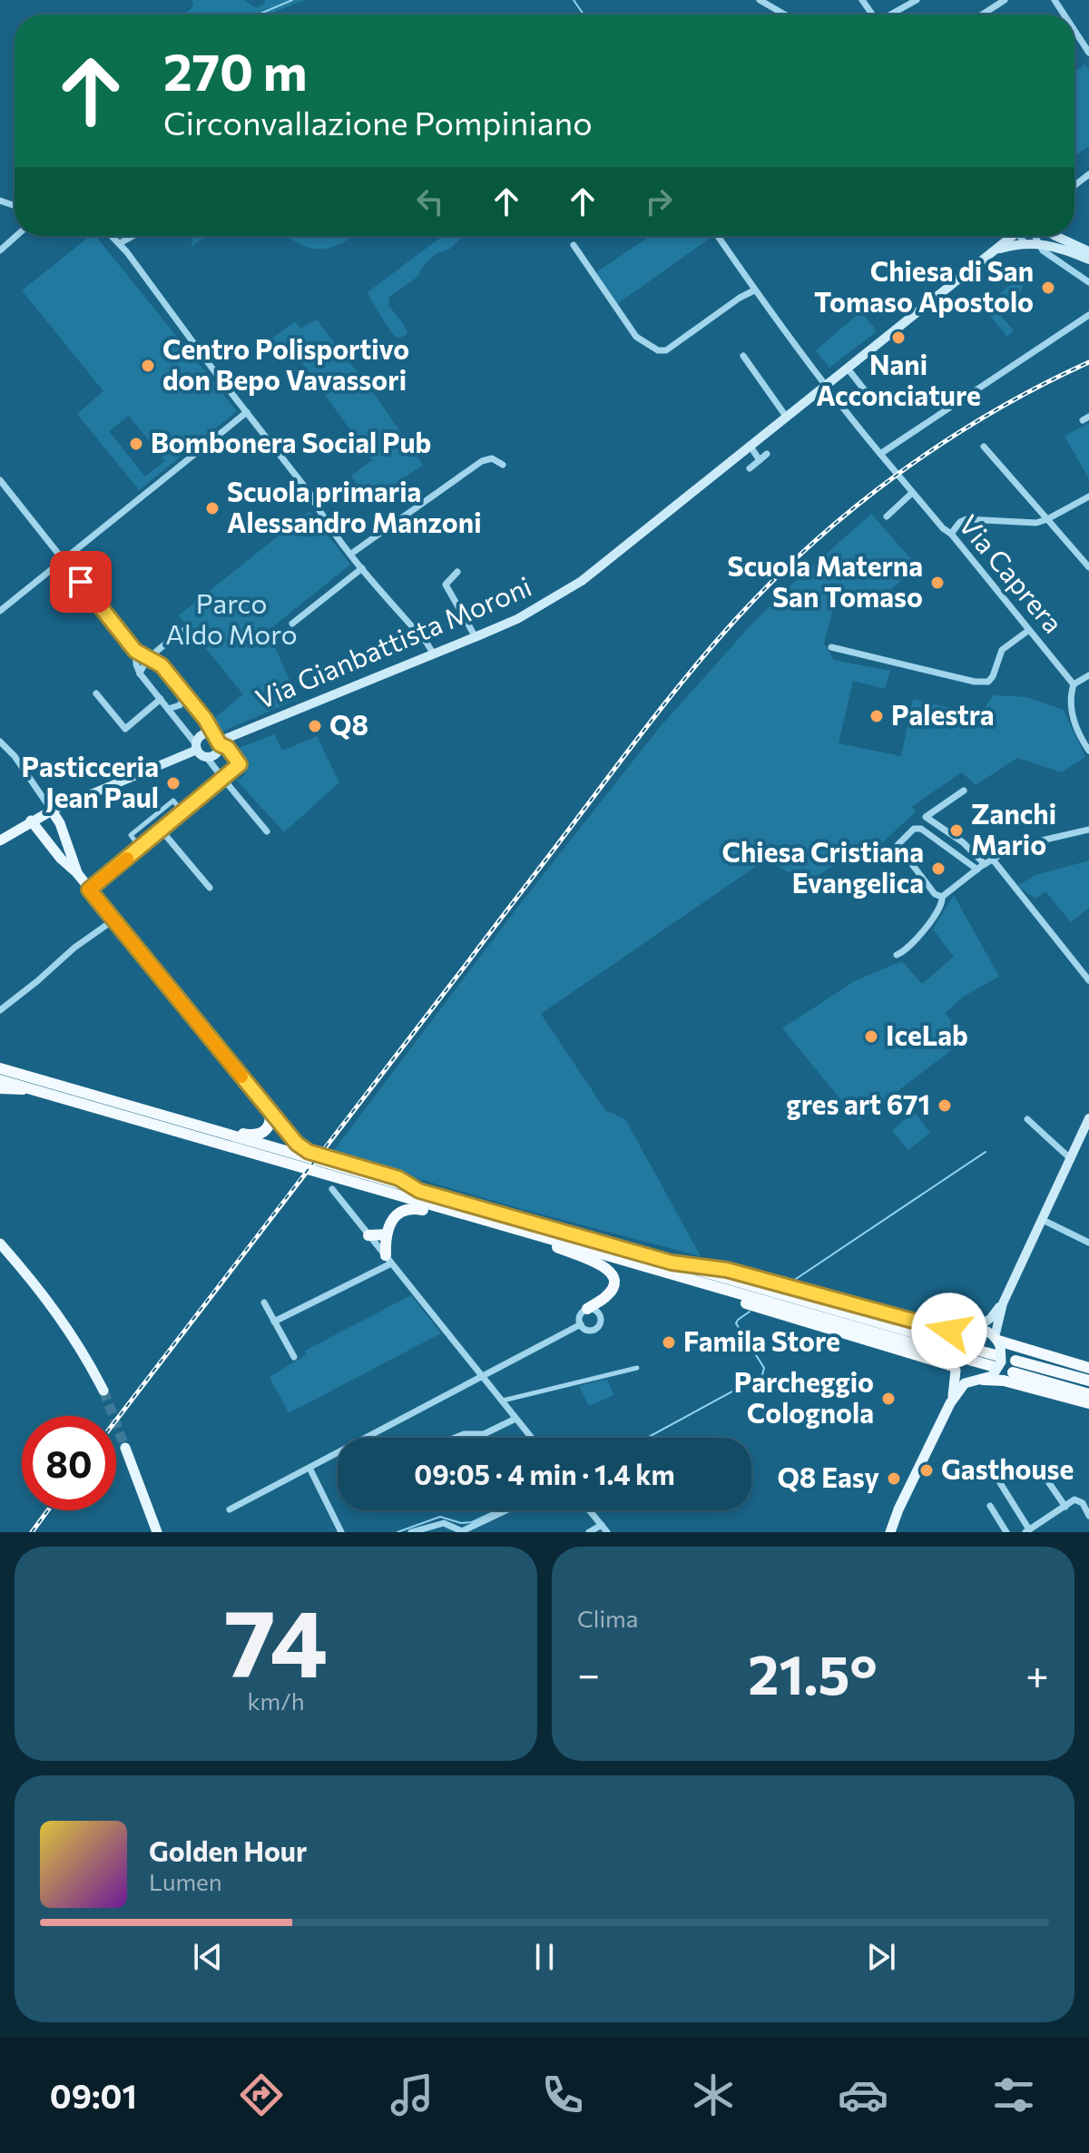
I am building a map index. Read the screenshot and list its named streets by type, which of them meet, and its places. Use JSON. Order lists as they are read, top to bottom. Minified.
{"streets":{"main road":["Via Gianbattista Moroni"],"street":["Via Caprera"]},"crossings":[["Via Caprera","Via Gianbattista Moroni"]],"parks":["Parco Aldo Moro"],"places":["Chiesa di San Tomaso Apostolo","Nani Acconciature","Centro Polisportivo don Bepo Vavassori","Bombonera Social Pub","Scuola primaria Alessandro Manzoni","Scuola Materna San Tomaso","Palestra","Q8","Pasticceria Jean Paul","Zanchi Mario","Chiesa Cristiana Evangelica","IceLab","gres art 671","Famila Store","Parcheggio Colognola","Gasthouse","Q8 Easy"],"page":{"turn":["270 m","Circonvallazione Pompiniano"],"limit":"80","trip":"09:05 · 4 min · 1.4 km","tile":[["74","km/h"],"Clima"],"heat":["−","21.5°","+"],"song":["Golden Hour","Lumen"],"tabs":"09:01"}}
